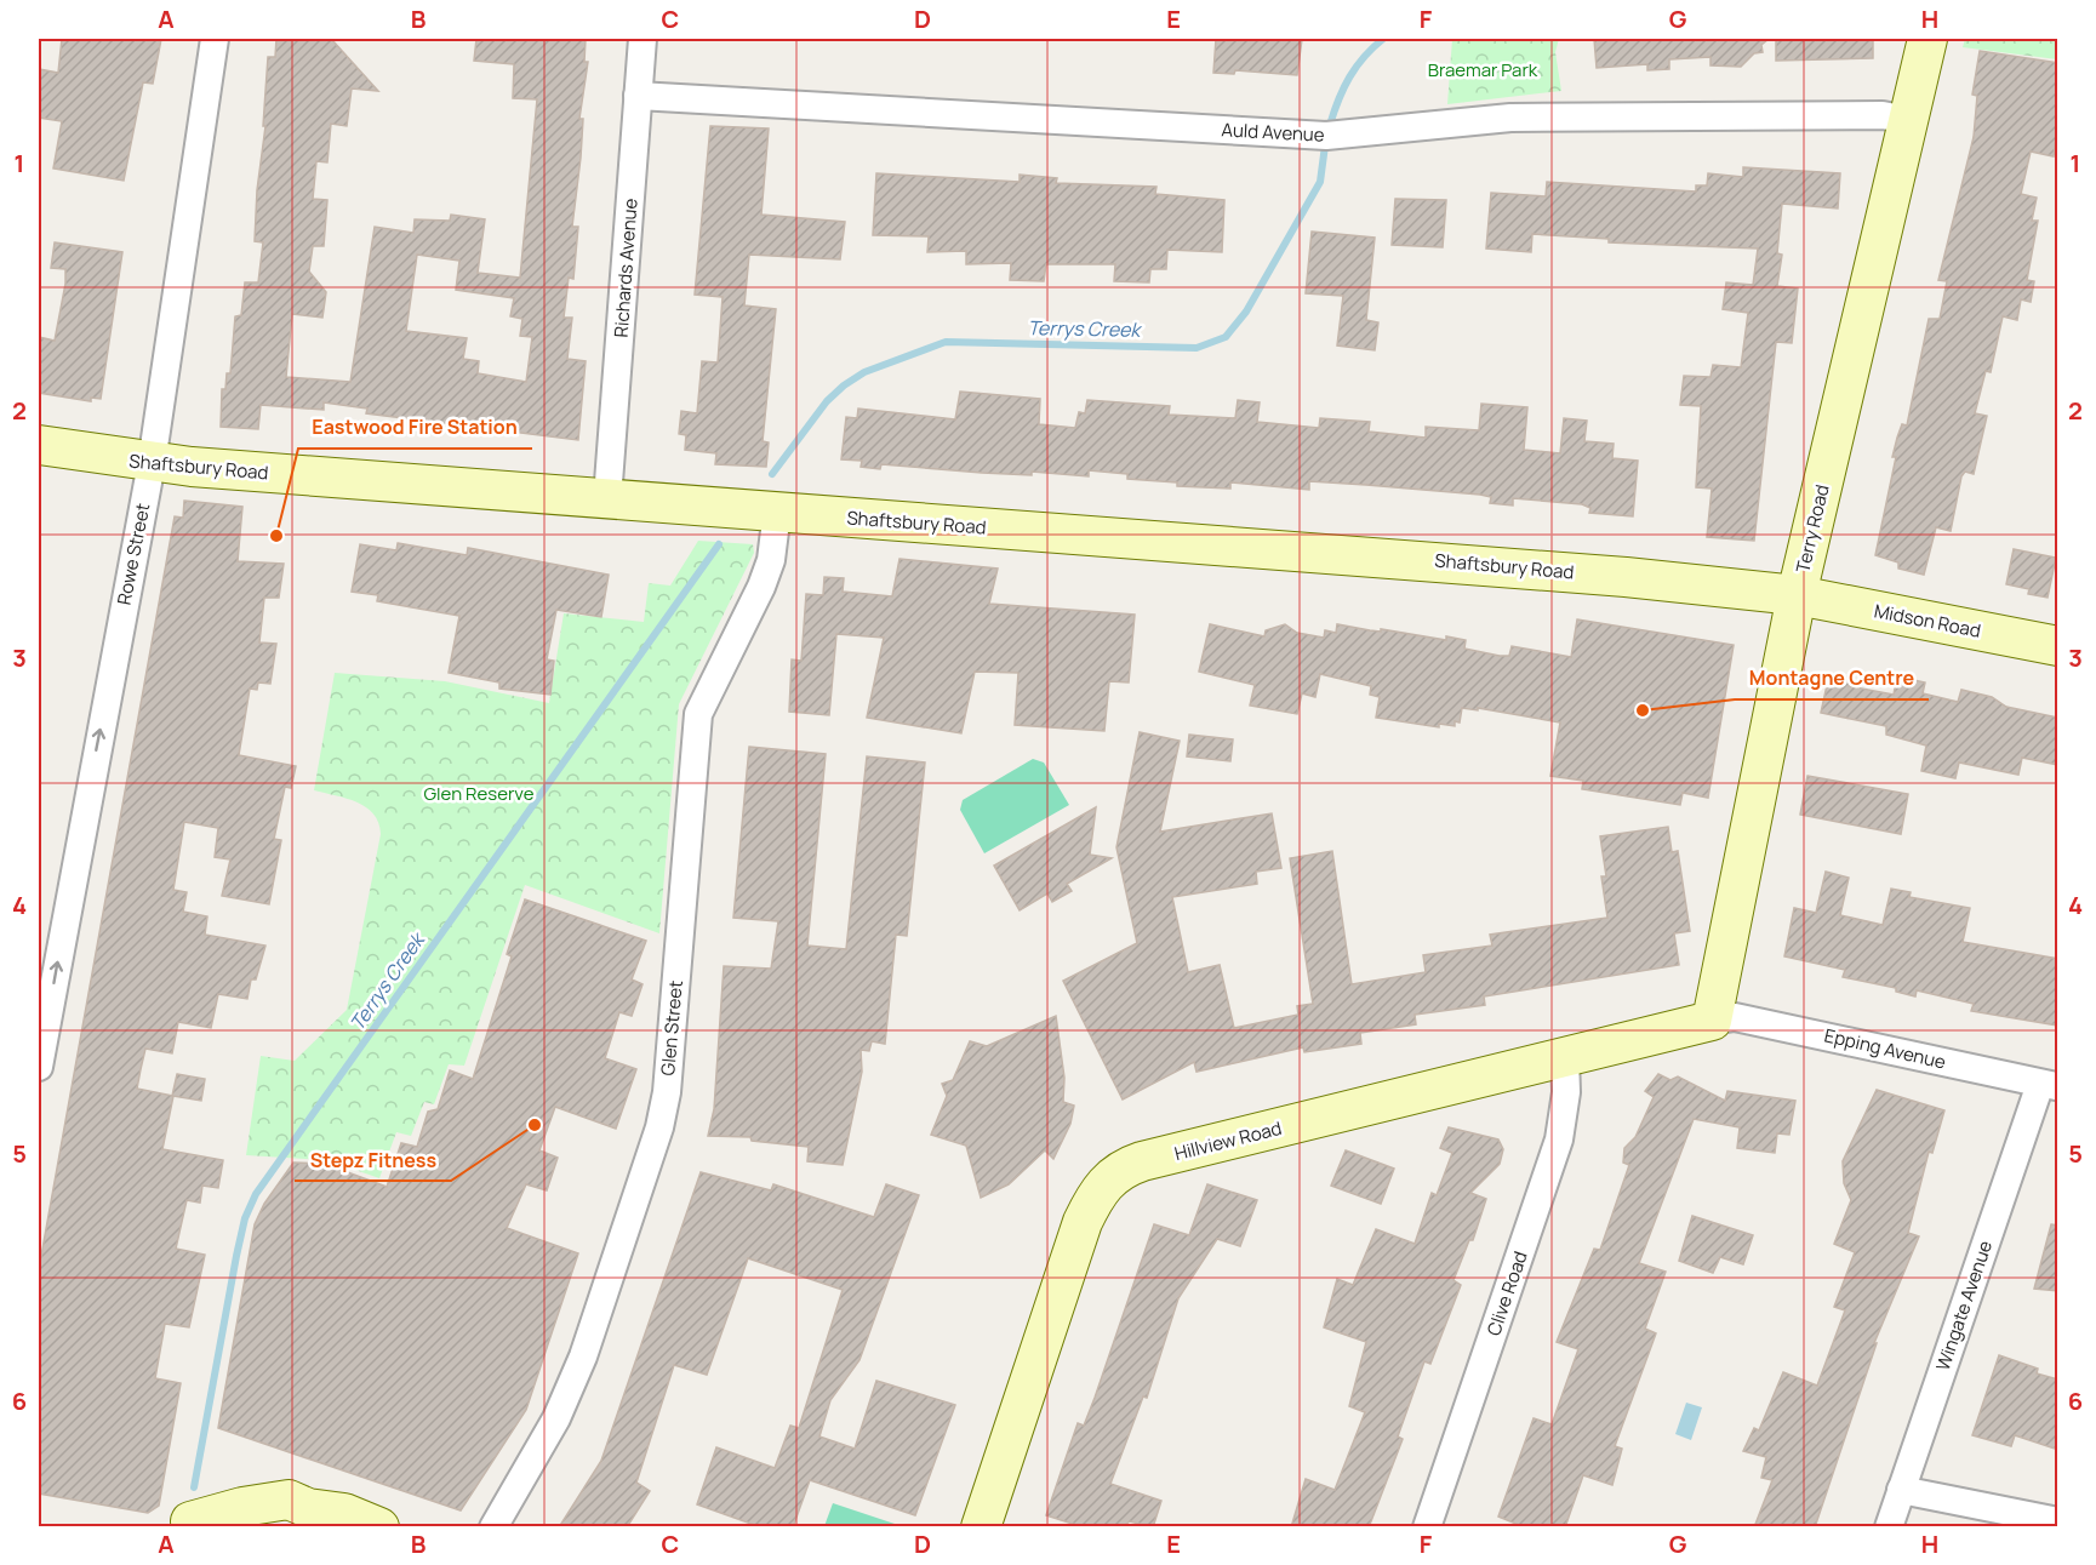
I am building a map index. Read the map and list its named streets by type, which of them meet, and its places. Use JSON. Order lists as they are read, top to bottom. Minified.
{"streets":{"street":["Auld Avenue","Richards Avenue","Shaftsbury Road","Terry Road","Rowe Street","Midson Road","Glen Street","Epping Avenue","Hillview Road","Clive Road","Wingate Avenue"]},"crossings":[["Auld Avenue","Richards Avenue"],["Auld Avenue","Terry Road"],["Richards Avenue","Shaftsbury Road"],["Shaftsbury Road","Terry Road"],["Shaftsbury Road","Rowe Street"],["Shaftsbury Road","Midson Road"],["Shaftsbury Road","Glen Street"],["Terry Road","Midson Road"],["Terry Road","Epping Avenue"],["Terry Road","Hillview Road"],["Epping Avenue","Hillview Road"],["Epping Avenue","Wingate Avenue"],["Hillview Road","Clive Road"]],"one_way":["Rowe Street"],"water":["Terrys Creek"],"parks":["Braemar Park","Glen Reserve"],"places":["Eastwood Fire Station","Montagne Centre","Stepz Fitness"],"grid":{"columns":["A","B","C","D","E","F","G","H"],"rows":["1","2","3","4","5","6"]}}
